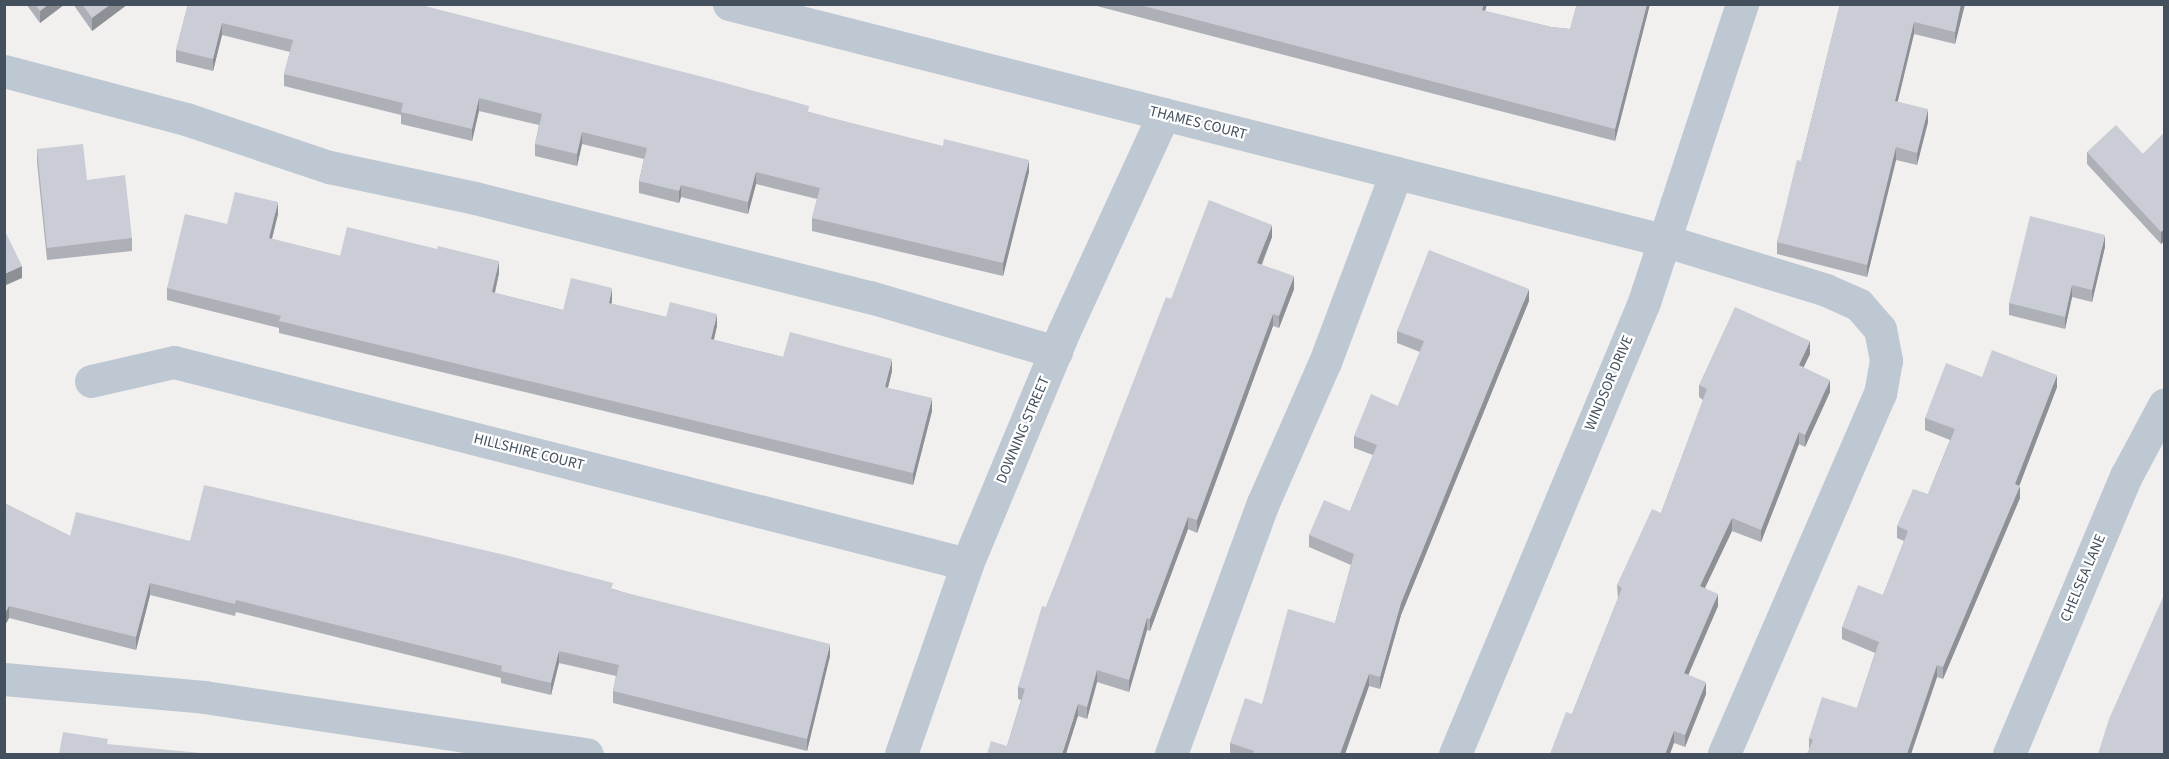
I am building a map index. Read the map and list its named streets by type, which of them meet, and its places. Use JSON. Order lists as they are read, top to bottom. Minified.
{"streets":{"street":["THAMES COURT","WINDSOR DRIVE","DOWNING STREET","HILLSHIRE COURT","CHELSEA LANE"]},"crossings":[["THAMES COURT","WINDSOR DRIVE"],["THAMES COURT","DOWNING STREET"],["DOWNING STREET","HILLSHIRE COURT"]]}
